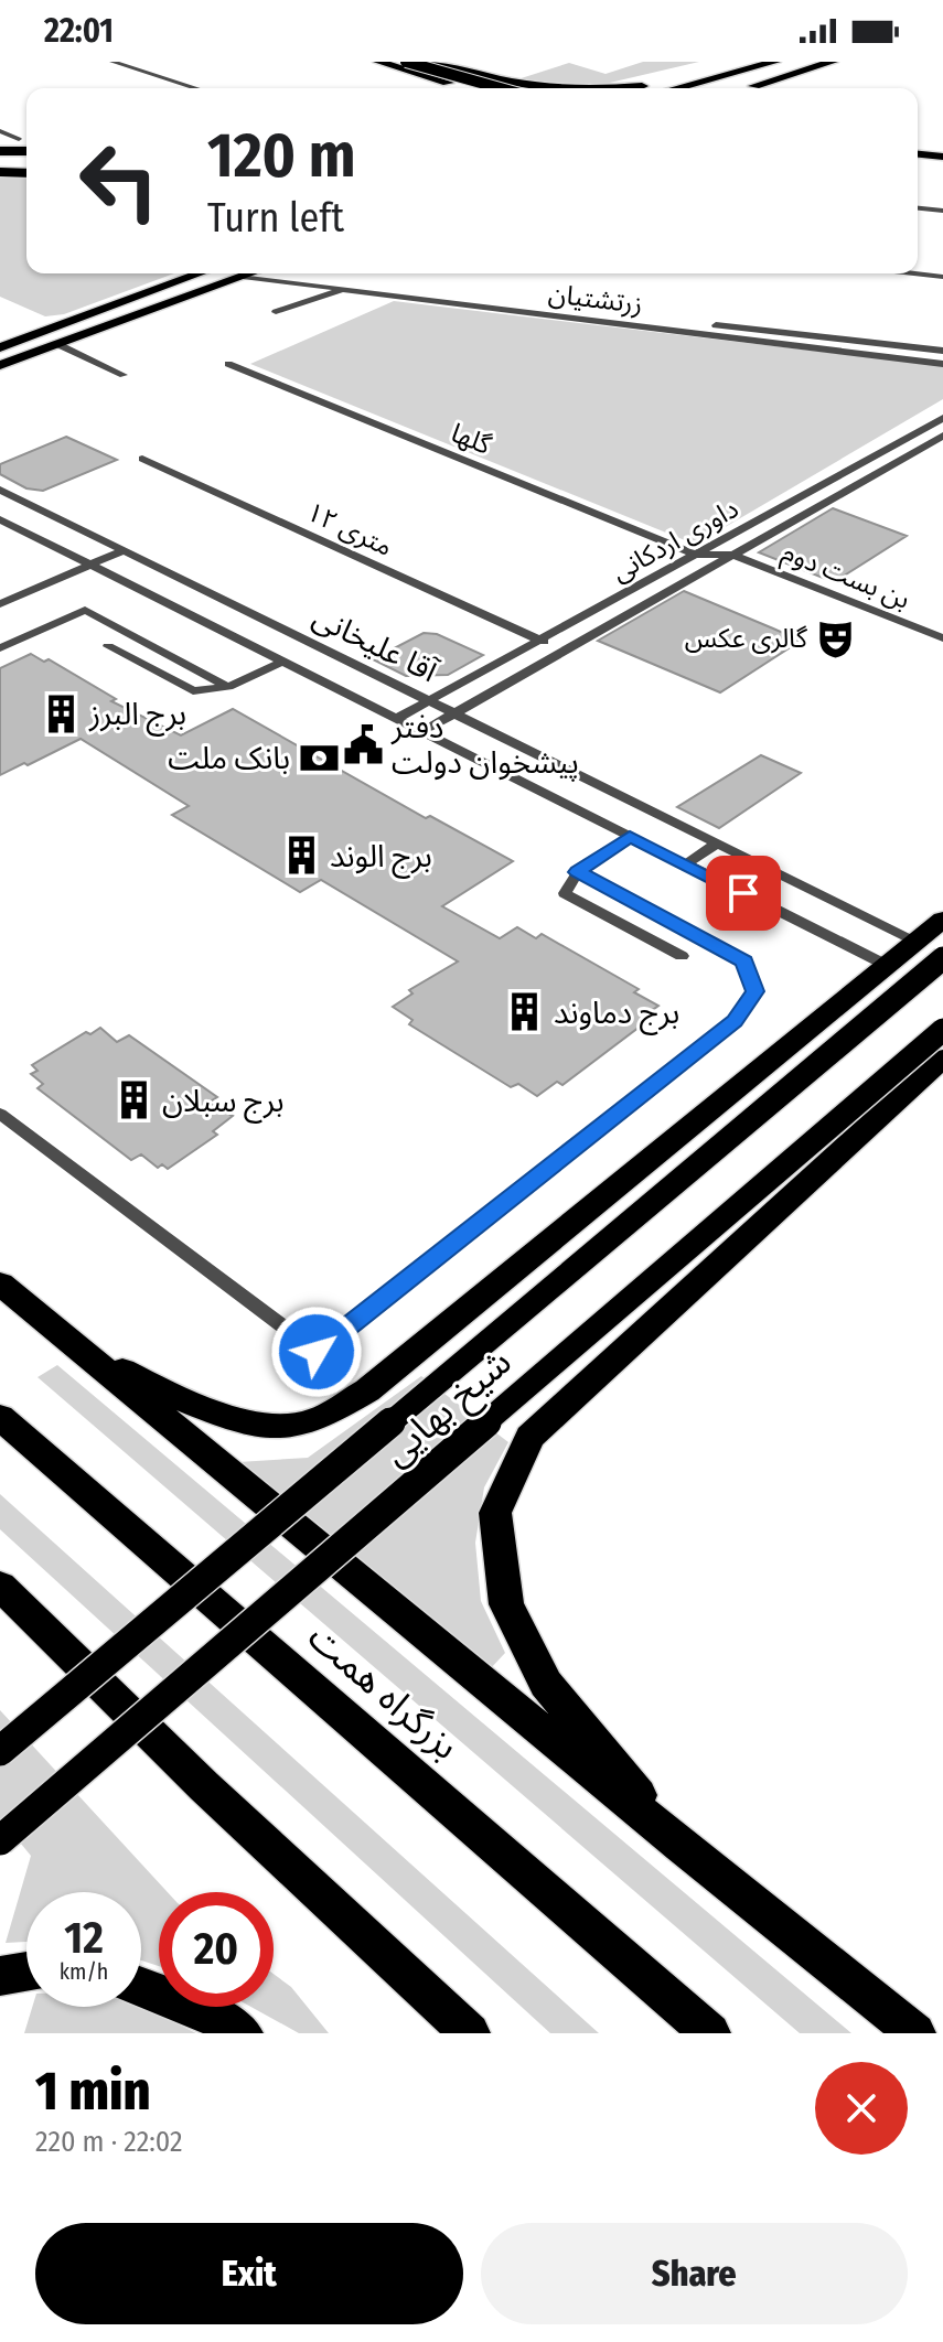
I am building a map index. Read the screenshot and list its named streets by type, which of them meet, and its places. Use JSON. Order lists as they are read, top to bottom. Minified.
{"streets":{"highway":["بزرگراه همت"],"main road":["شیخ بهایی"],"street":["زرتشتیان","گلها","۱۲ متری","داوری اردکانی","بن بست دوم","آقا علیخانی"]},"crossings":[["گلها","داوری اردکانی"],["۱۲ متری","داوری اردکانی"],["داوری اردکانی","بن بست دوم"],["داوری اردکانی","آقا علیخانی"]],"places":{"theatre":["گالری عکس"],"building":["برج البرز","برج الوند","برج دماوند","برج سبلان"],"public building":["دفتر پیشخوان دولت"],"bank":["بانک ملت"]},"page":{"status":"22:01","turn":["120 m","Turn left"],"speed":"12 km/h","limit":"20","heading":["1 min","220 m · 22:02"],"buttons":["Exit","Share"]}}
